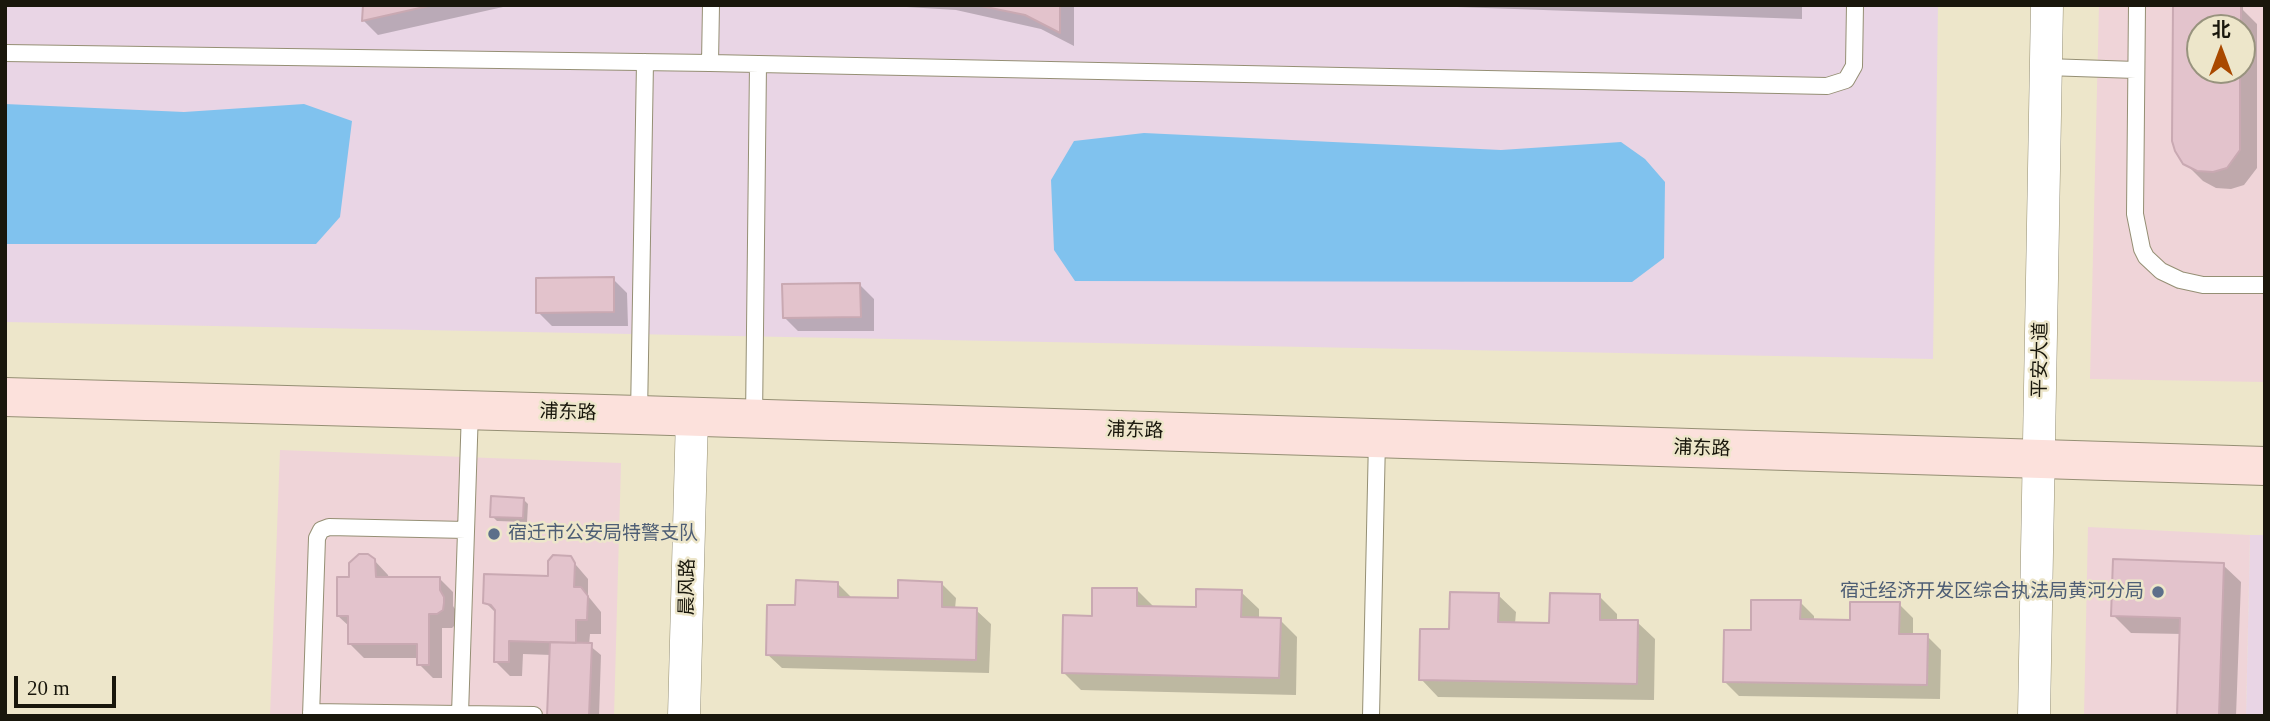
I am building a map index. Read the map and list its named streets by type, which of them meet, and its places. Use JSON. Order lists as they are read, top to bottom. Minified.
{"streets":{"street":["平安大道","浦东路","晨风路"]},"crossings":[["平安大道","浦东路"],["浦东路","晨风路"]],"places":["宿迁市公安局特警支队","宿迁经济开发区综合执法局黄河分局"],"scale_bar":"20 m","north":"top"}
